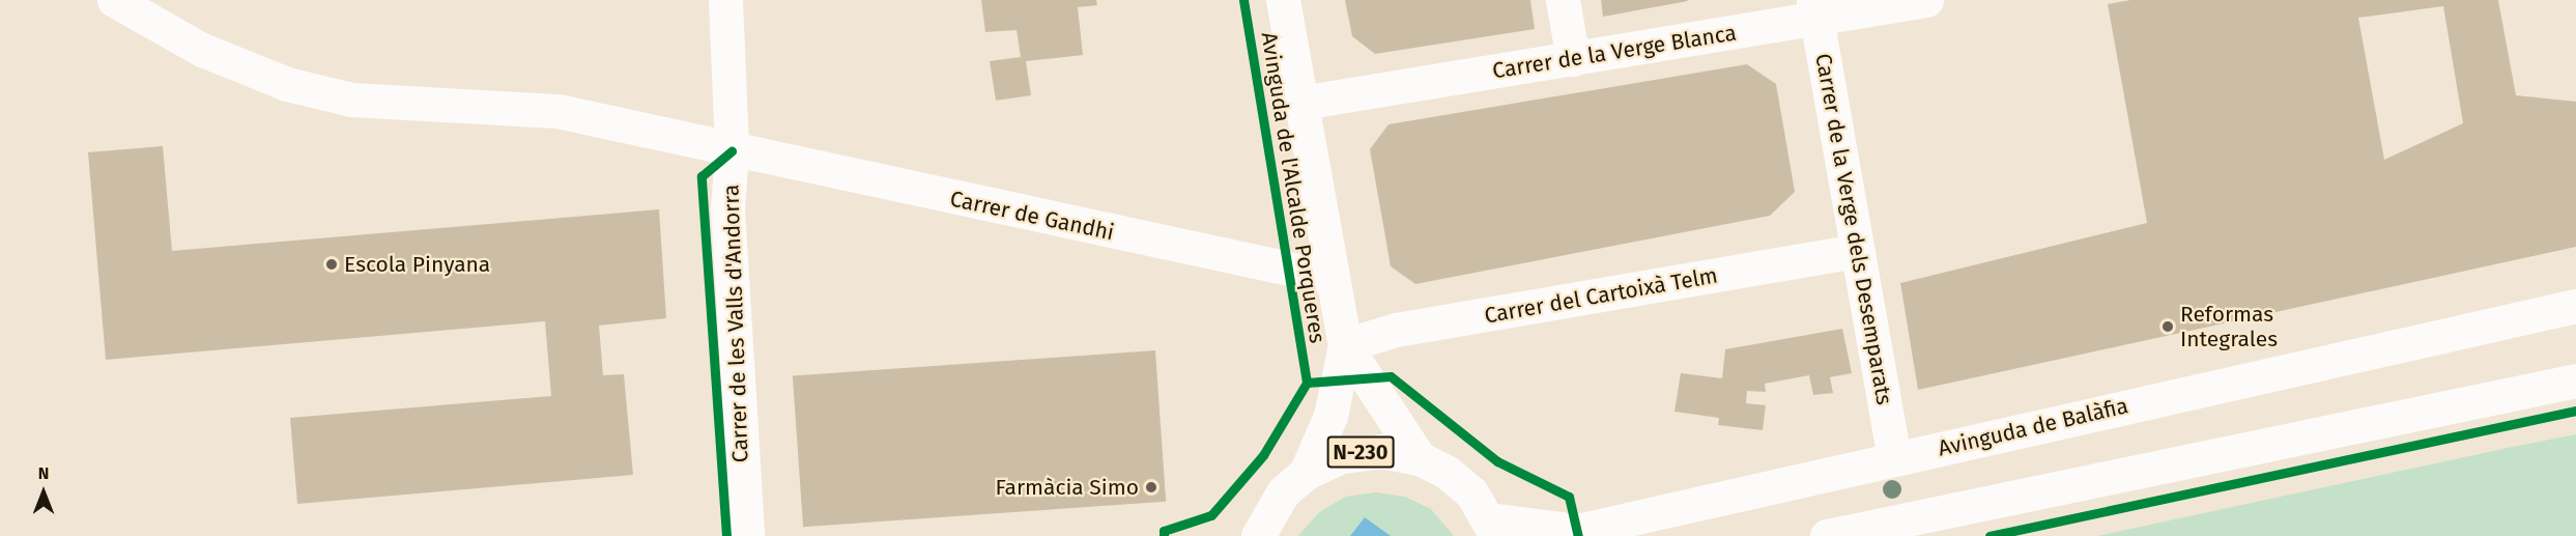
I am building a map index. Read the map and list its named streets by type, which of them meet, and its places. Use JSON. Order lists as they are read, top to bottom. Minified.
{"streets":{"street":["Carrer de la Verge Blanca","Avinguda de l'Alcalde Porqueres","Carrer de Gandhi","Carrer de la Verge dels Desemparats","Carrer del Cartoixà Telm","Carrer de les Valls d'Andorra","Avinguda de Balàfia","N-230"]},"crossings":[["Carrer de la Verge Blanca","Avinguda de l'Alcalde Porqueres"],["Carrer de la Verge Blanca","Carrer de la Verge dels Desemparats"],["Avinguda de l'Alcalde Porqueres","Carrer de Gandhi"],["Avinguda de l'Alcalde Porqueres","Carrer del Cartoixà Telm"],["Avinguda de l'Alcalde Porqueres","N-230"],["Carrer de Gandhi","Carrer de les Valls d'Andorra"],["Carrer de la Verge dels Desemparats","Carrer del Cartoixà Telm"],["Carrer de la Verge dels Desemparats","Avinguda de Balàfia"],["Avinguda de Balàfia","N-230"]],"places":["Escola Pinyana","Reformas Integrales","Farmàcia Simo"],"north":"top"}
